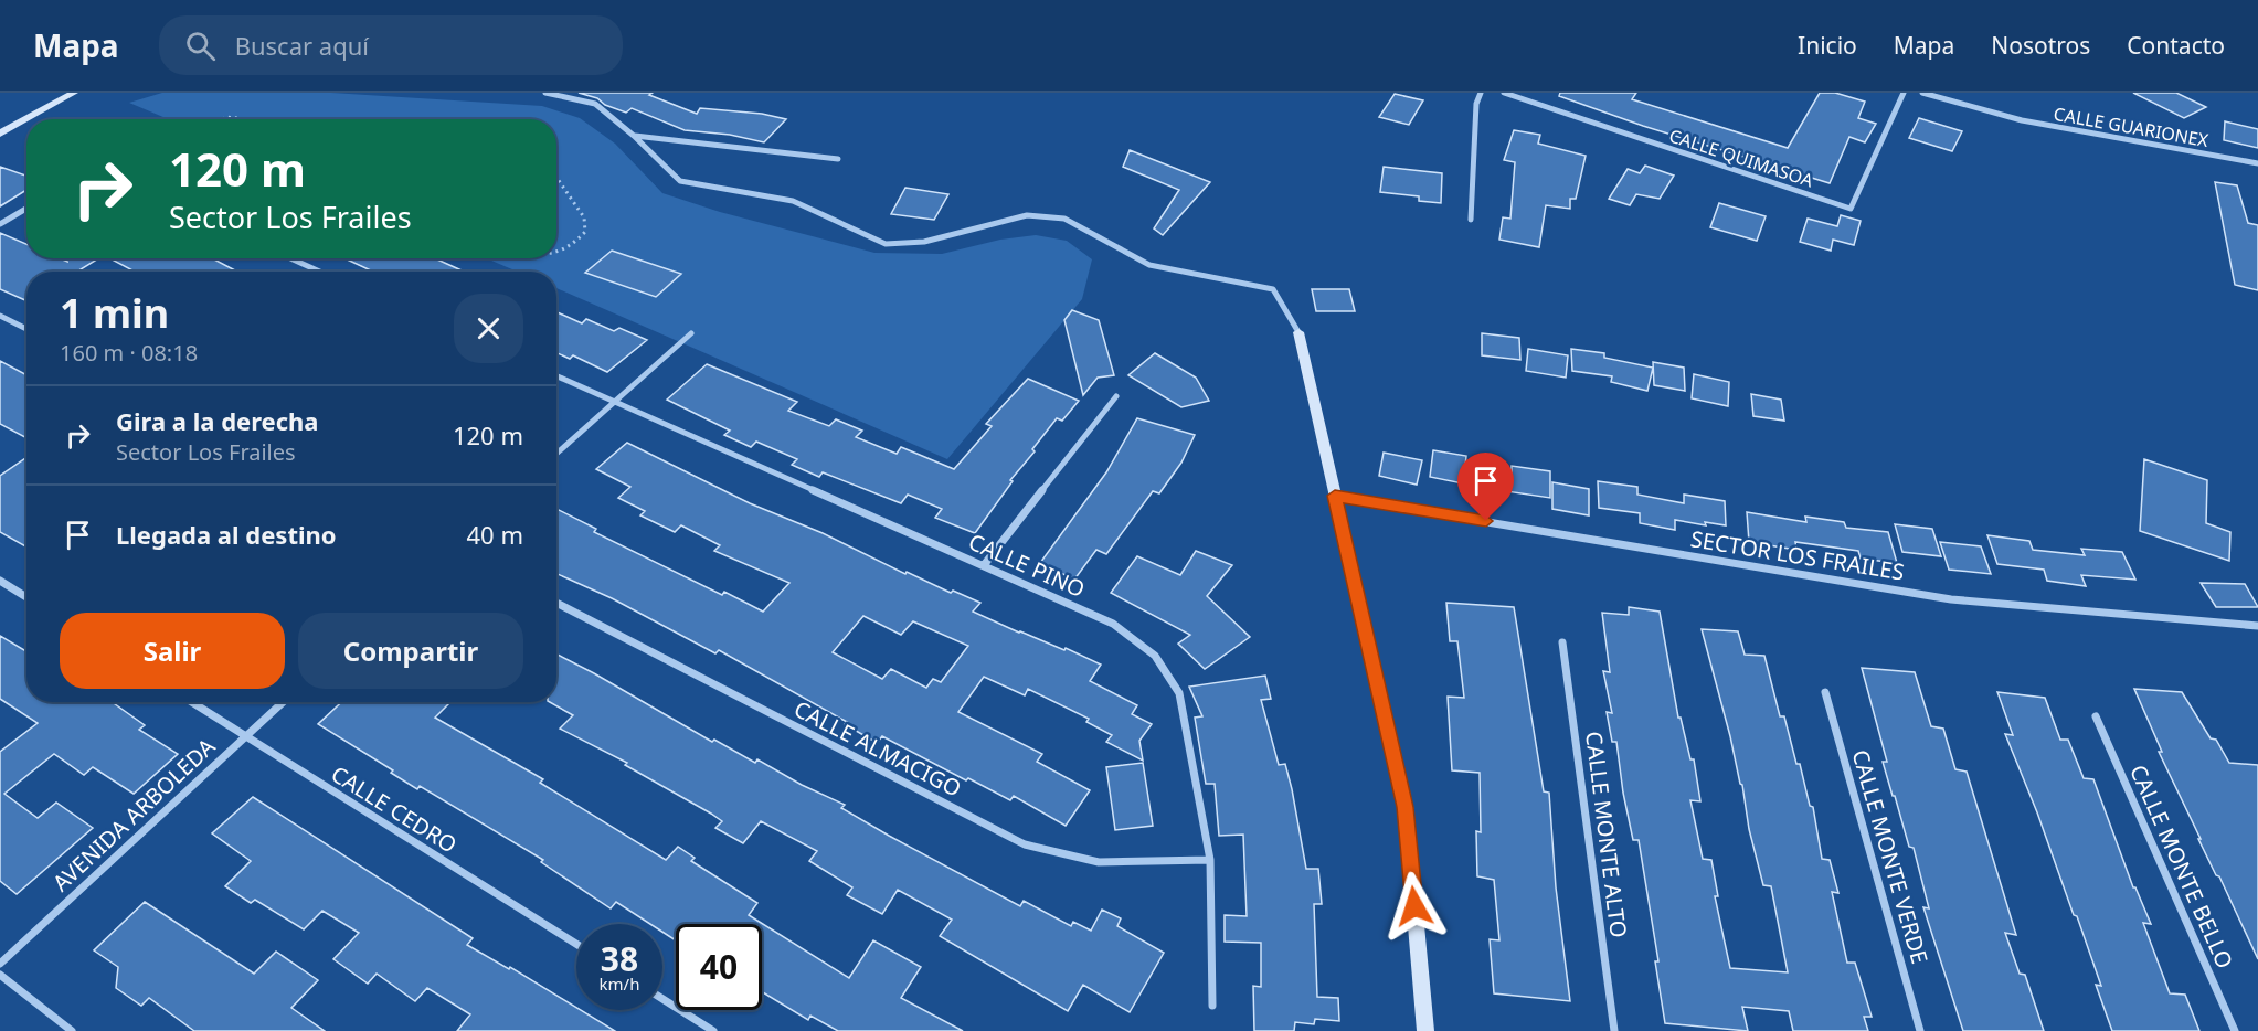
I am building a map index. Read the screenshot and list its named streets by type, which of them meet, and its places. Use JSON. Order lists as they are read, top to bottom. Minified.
{"streets":{"street":["CALLE GUARIONEX","CALLE QUIMASOA","SECTOR LOS FRAILES","CALLE PINO","CALLE ALMACIGO","CALLE CEDRO","AVENIDA ARBOLEDA","CALLE MONTE ALTO","CALLE MONTE VERDE","CALLE MONTE BELLO"]},"crossings":[["CALLE PINO","CALLE ALMACIGO"],["CALLE CEDRO","AVENIDA ARBOLEDA"]],"page":{"header":"Mapa","search":"Buscar aquí","nav":["Inicio","Mapa","Nosotros","Contacto"],"turn":["120 m","Sector Los Frailes"],"heading":["1 min","160 m · 08:18"],"list":[{"name":"Gira a la derecha","note":"Sector Los Frailes","value":"120 m"},{"name":"Llegada al destino","value":"40 m"}],"buttons":["Salir","Compartir"],"speed":"38 km/h","limit":"40"}}
